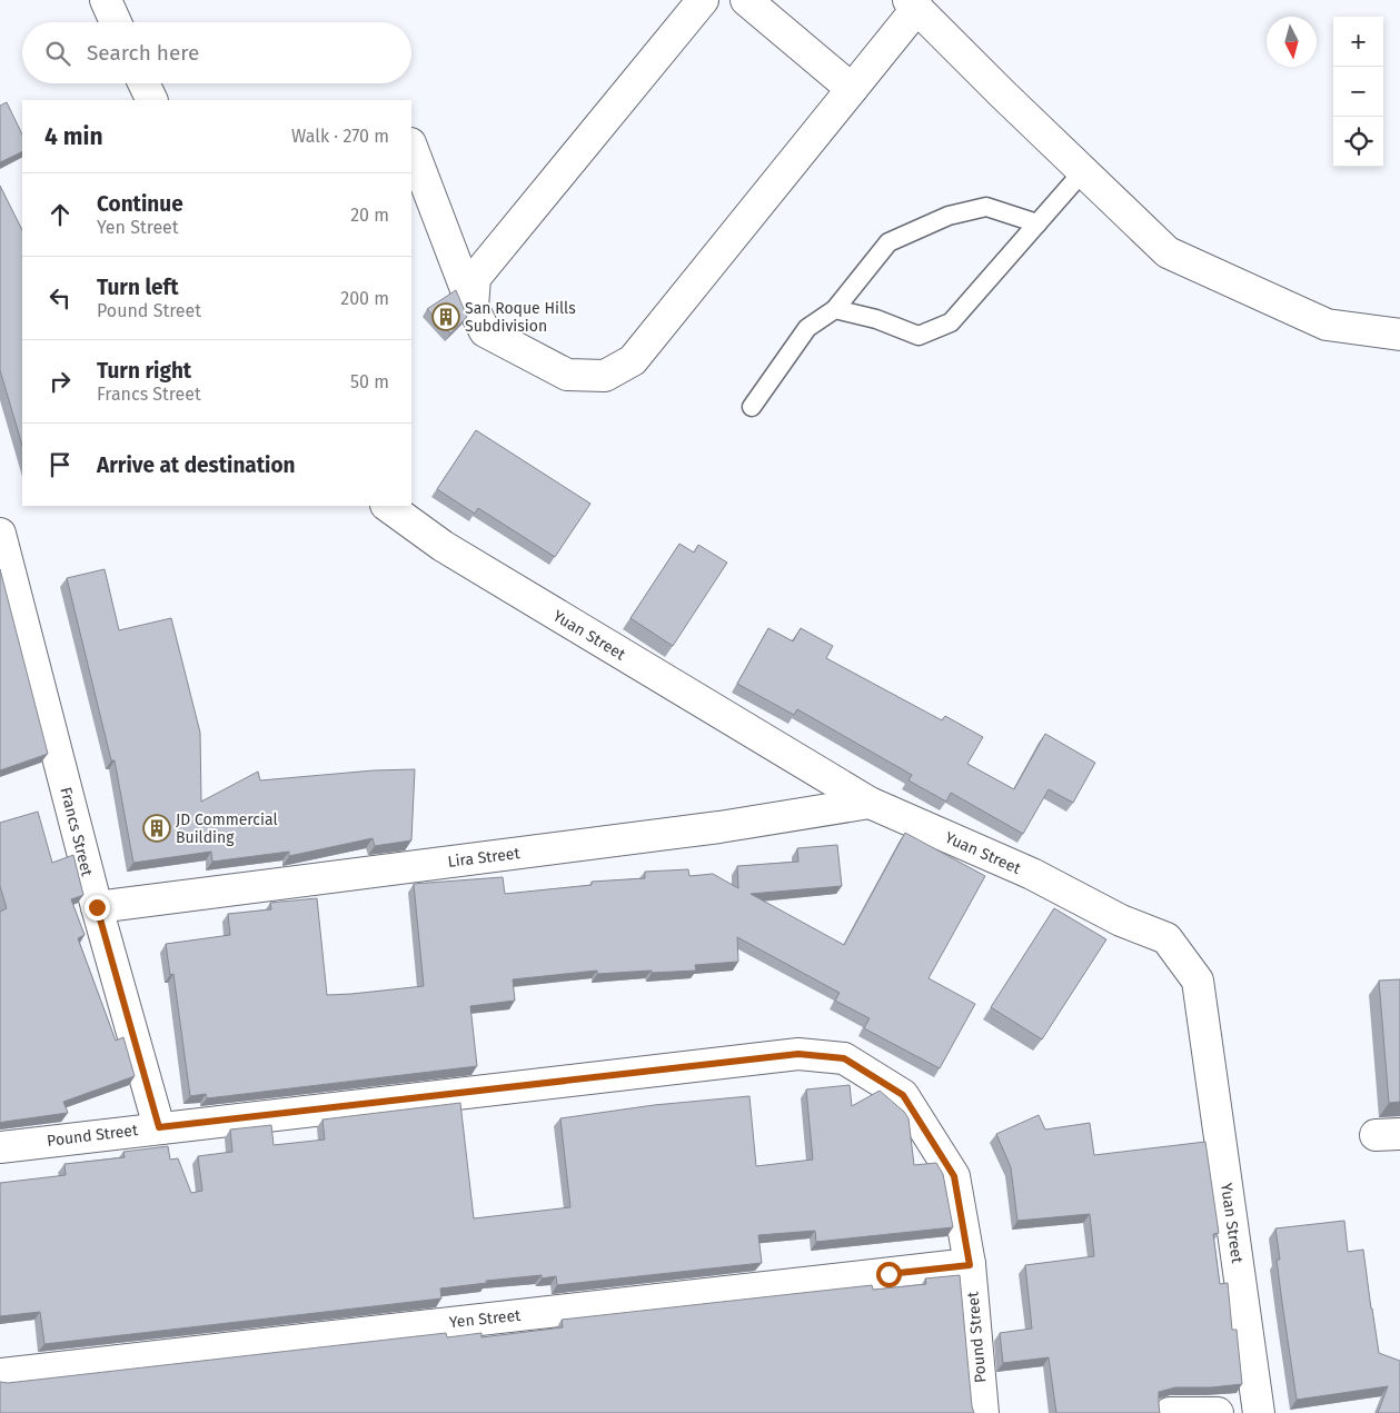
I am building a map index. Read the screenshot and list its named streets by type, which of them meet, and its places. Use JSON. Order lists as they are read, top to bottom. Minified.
{"streets":{"street":["Yuan Street","Francs Street","Lira Street","Pound Street","Yen Street"]},"crossings":[["Yuan Street","Lira Street"],["Francs Street","Lira Street"],["Francs Street","Pound Street"],["Pound Street","Yen Street"]],"places":{"building":["San Roque Hills Subdivision","JD Commercial Building"]},"north":"bottom","page":{"map_buttons":["+","−"],"search":"Search here","heading":["4 min","Walk · 270 m"],"list":[["Continue","Yen Street","20 m"],["Turn left","Pound Street","200 m"],["Turn right","Francs Street","50 m"],"Arrive at destination"]}}
